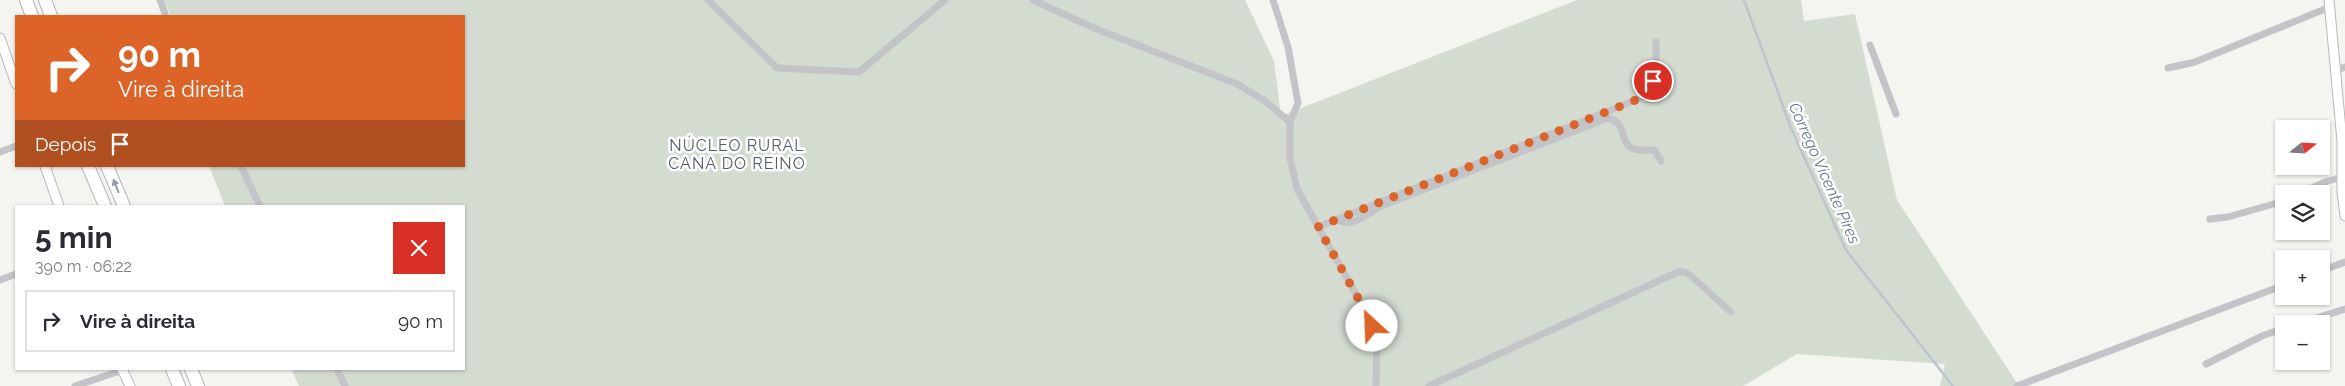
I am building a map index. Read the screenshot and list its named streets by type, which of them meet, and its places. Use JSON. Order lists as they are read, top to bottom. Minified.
{"districts":["NÚCLEO RURAL CANA DO REINO"],"water":["Córrego Vicente Pires"],"north":"right","page":{"turn":["90 m","Vire à direita"],"map_buttons":["+","−"],"then":"Depois","heading":["5 min","390 m · 06:22"],"list":[{"name":"Vire à direita","value":"90 m"}]}}
